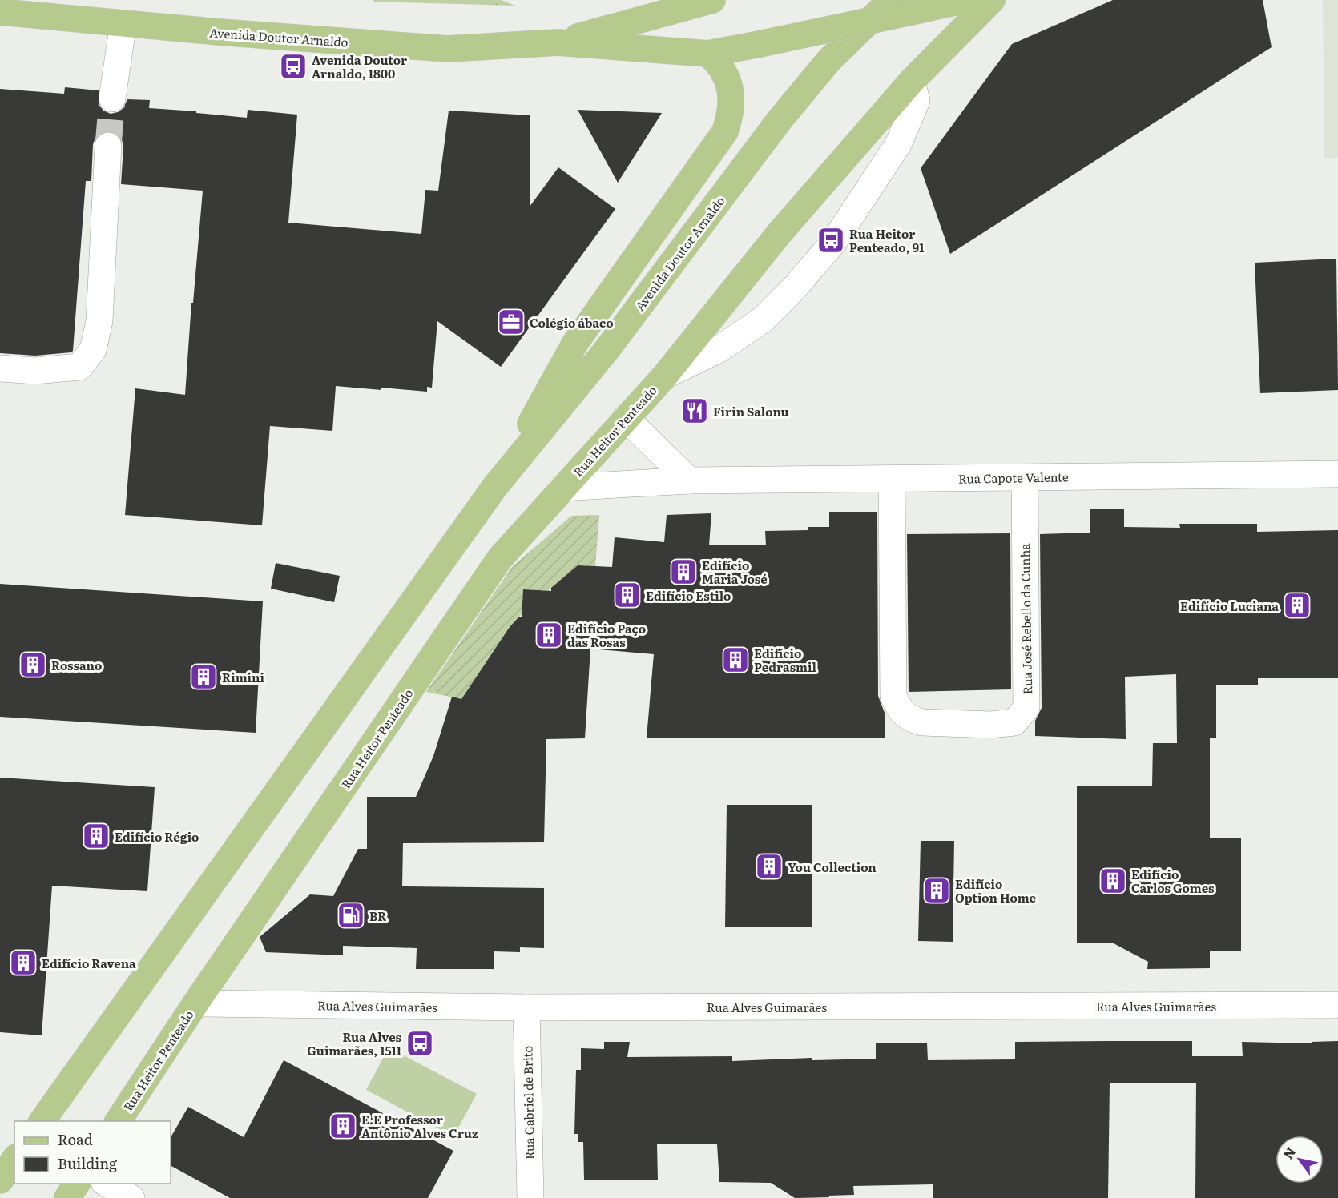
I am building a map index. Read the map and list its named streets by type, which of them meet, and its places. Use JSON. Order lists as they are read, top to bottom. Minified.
{"streets":{"main road":["Avenida Doutor Arnaldo","Rua Heitor Penteado"],"street":["Rua Capote Valente","Rua José Rebello da Cunha","Rua Alves Guimarães","Rua Gabriel de Brito"]},"crossings":[["Rua Heitor Penteado","Rua Capote Valente"],["Rua Heitor Penteado","Rua Alves Guimarães"],["Rua Capote Valente","Rua José Rebello da Cunha"],["Rua Alves Guimarães","Rua Gabriel de Brito"]],"places":{"bus stop":["Avenida Doutor Arnaldo, 1800","Rua Heitor Penteado, 91","Rua Alves Guimarães, 1511"],"office":["Colégio ábaco"],"restaurant":["Firin Salonu"],"building":["Edifício Maria José","Edifício Estilo","Edifício Luciana","Edifício Paço das Rosas","Edifício Pedrasmil","Rossano","Rimini","Edifício Régio","You Collection","Edifício Carlos Gomes","Edifício Option Home","Edifício Ravena","E.E Professor Antônio Alves Cruz"],"fuel station":["BR"]},"legend":["Road","Building"],"north":"top left"}
